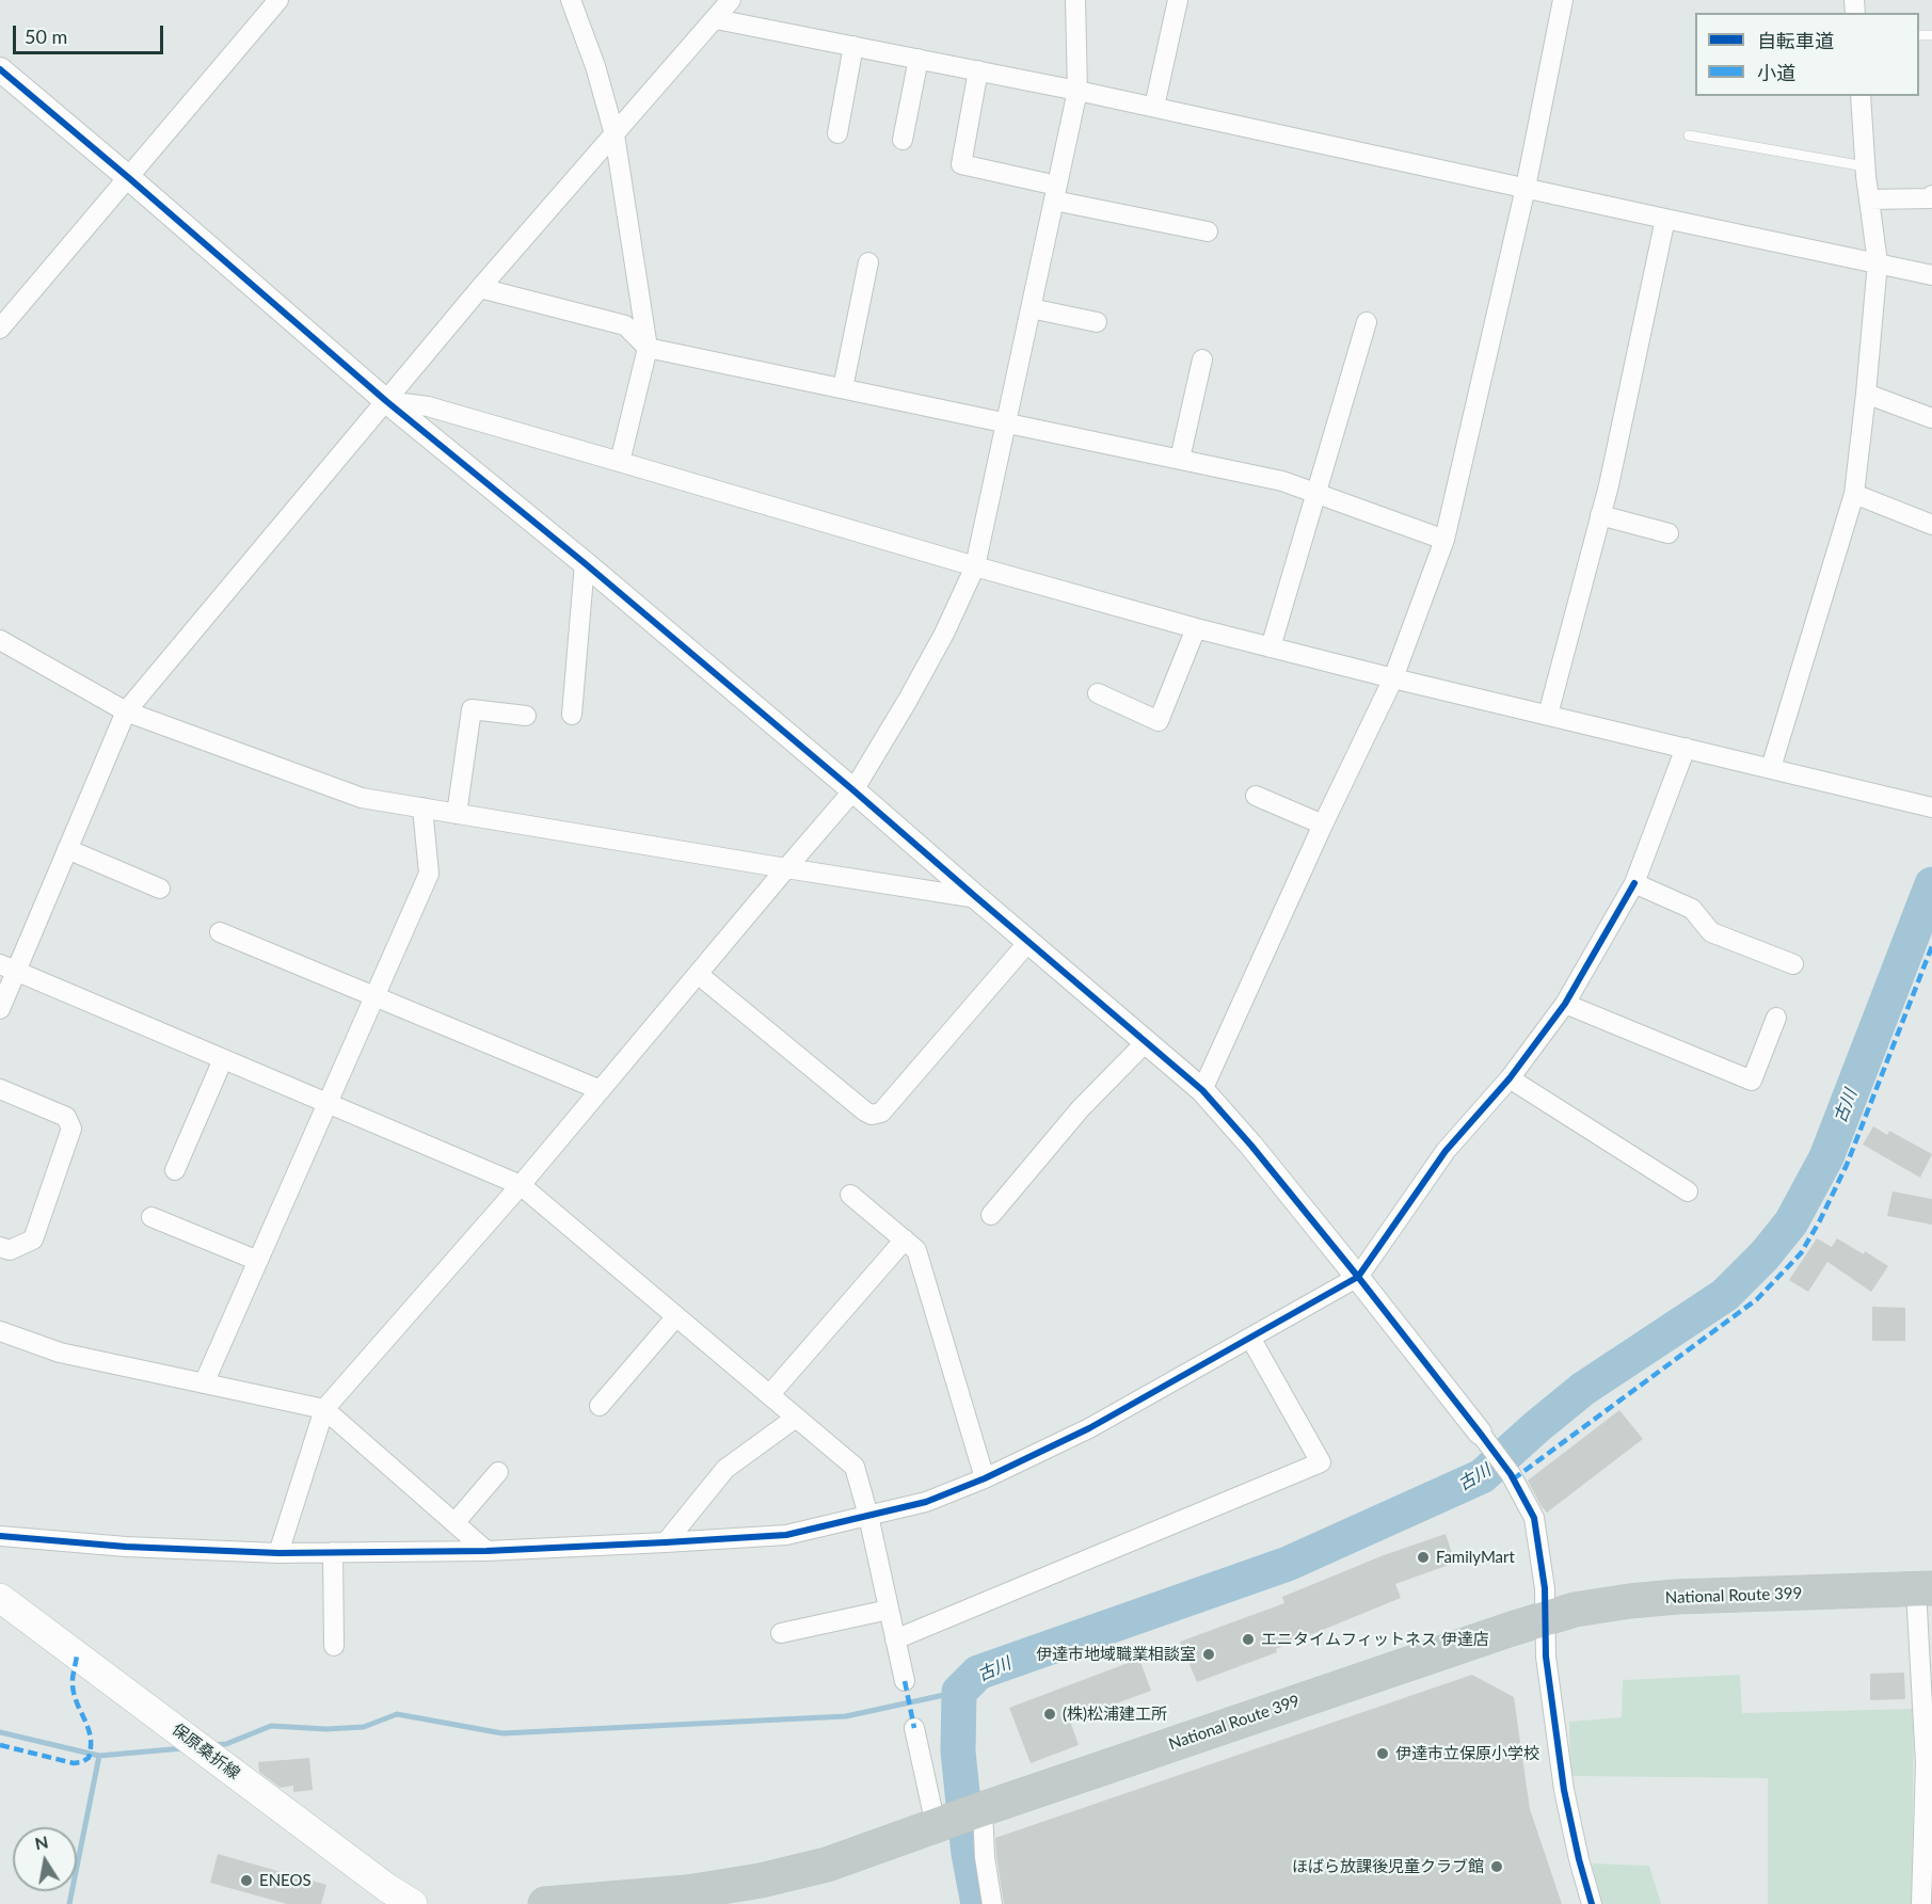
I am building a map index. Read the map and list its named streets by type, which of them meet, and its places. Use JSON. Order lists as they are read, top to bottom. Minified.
{"streets":{"highway":["National Route 399"],"main road":["保原桑折線"]},"water":["古川"],"places":["FamilyMart","エニタイムフィットネス 伊達店","伊達市地域職業相談室","(株)松浦建工所","伊達市立保原小学校","ほばら放課後児童クラブ館","ENEOS"],"legend":["自転車道","小道"],"scale_bar":"50 m","north":"top"}
